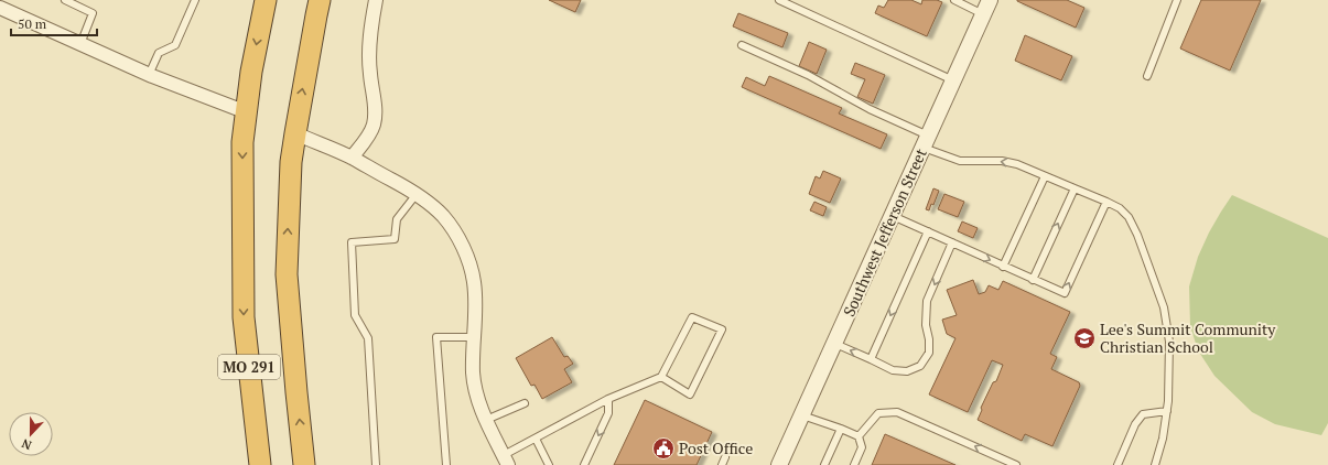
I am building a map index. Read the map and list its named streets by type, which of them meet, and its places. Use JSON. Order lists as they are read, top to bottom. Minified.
{"streets":{"highway":["MO 291"],"street":["Southwest Jefferson Street"]},"places":{"school or university":["Lee's Summit Community Christian School"],"public building":["Post Office"]},"scale_bar":"50 m","north":"bottom"}
